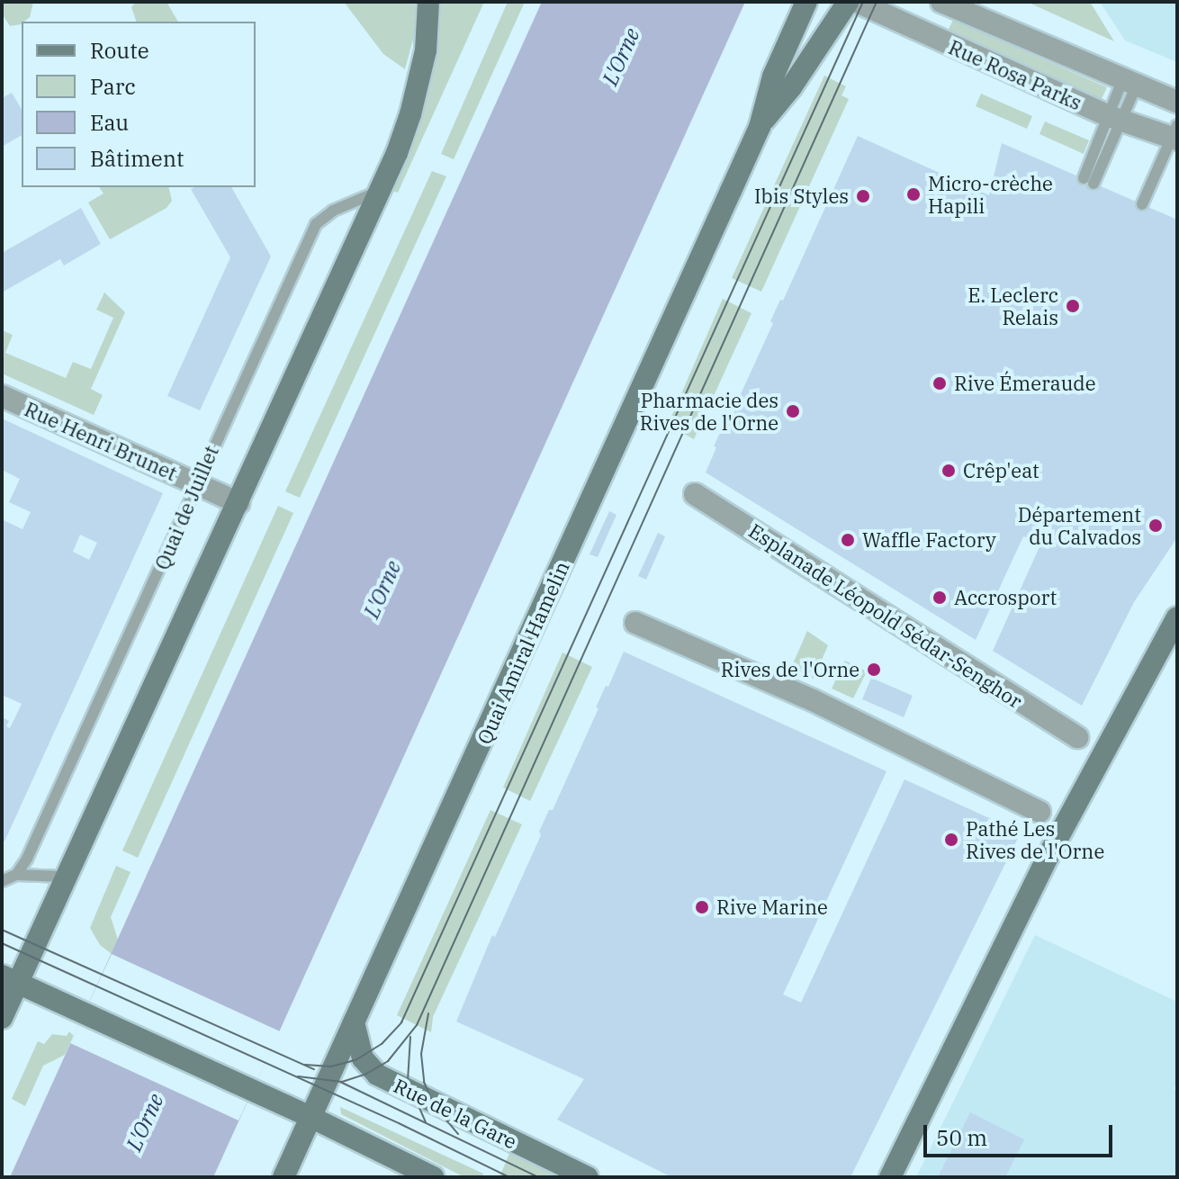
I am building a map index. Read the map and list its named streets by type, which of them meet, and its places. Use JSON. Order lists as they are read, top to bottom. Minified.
{"streets":{"main road":["Quai Amiral Hamelin","Rue de la Gare"],"street":["Rue Rosa Parks","Rue Henri Brunet","Esplanade Léopold Sédar-Senghor"],"lane":["Quai de Juillet"]},"crossings":[["Rue Henri Brunet","Quai de Juillet"],["Quai Amiral Hamelin","Rue de la Gare"]],"water":["L'Orne"],"places":["Micro-crèche Hapili","Ibis Styles","E. Leclerc Relais","Rive Émeraude","Pharmacie des Rives de l'Orne","Crêp'eat","Département du Calvados","Waffle Factory","Accrosport","Rives de l'Orne","Pathé Les Rives de l'Orne","Rive Marine"],"legend":["Route","Parc","Eau","Bâtiment"],"scale_bar":"50 m"}
